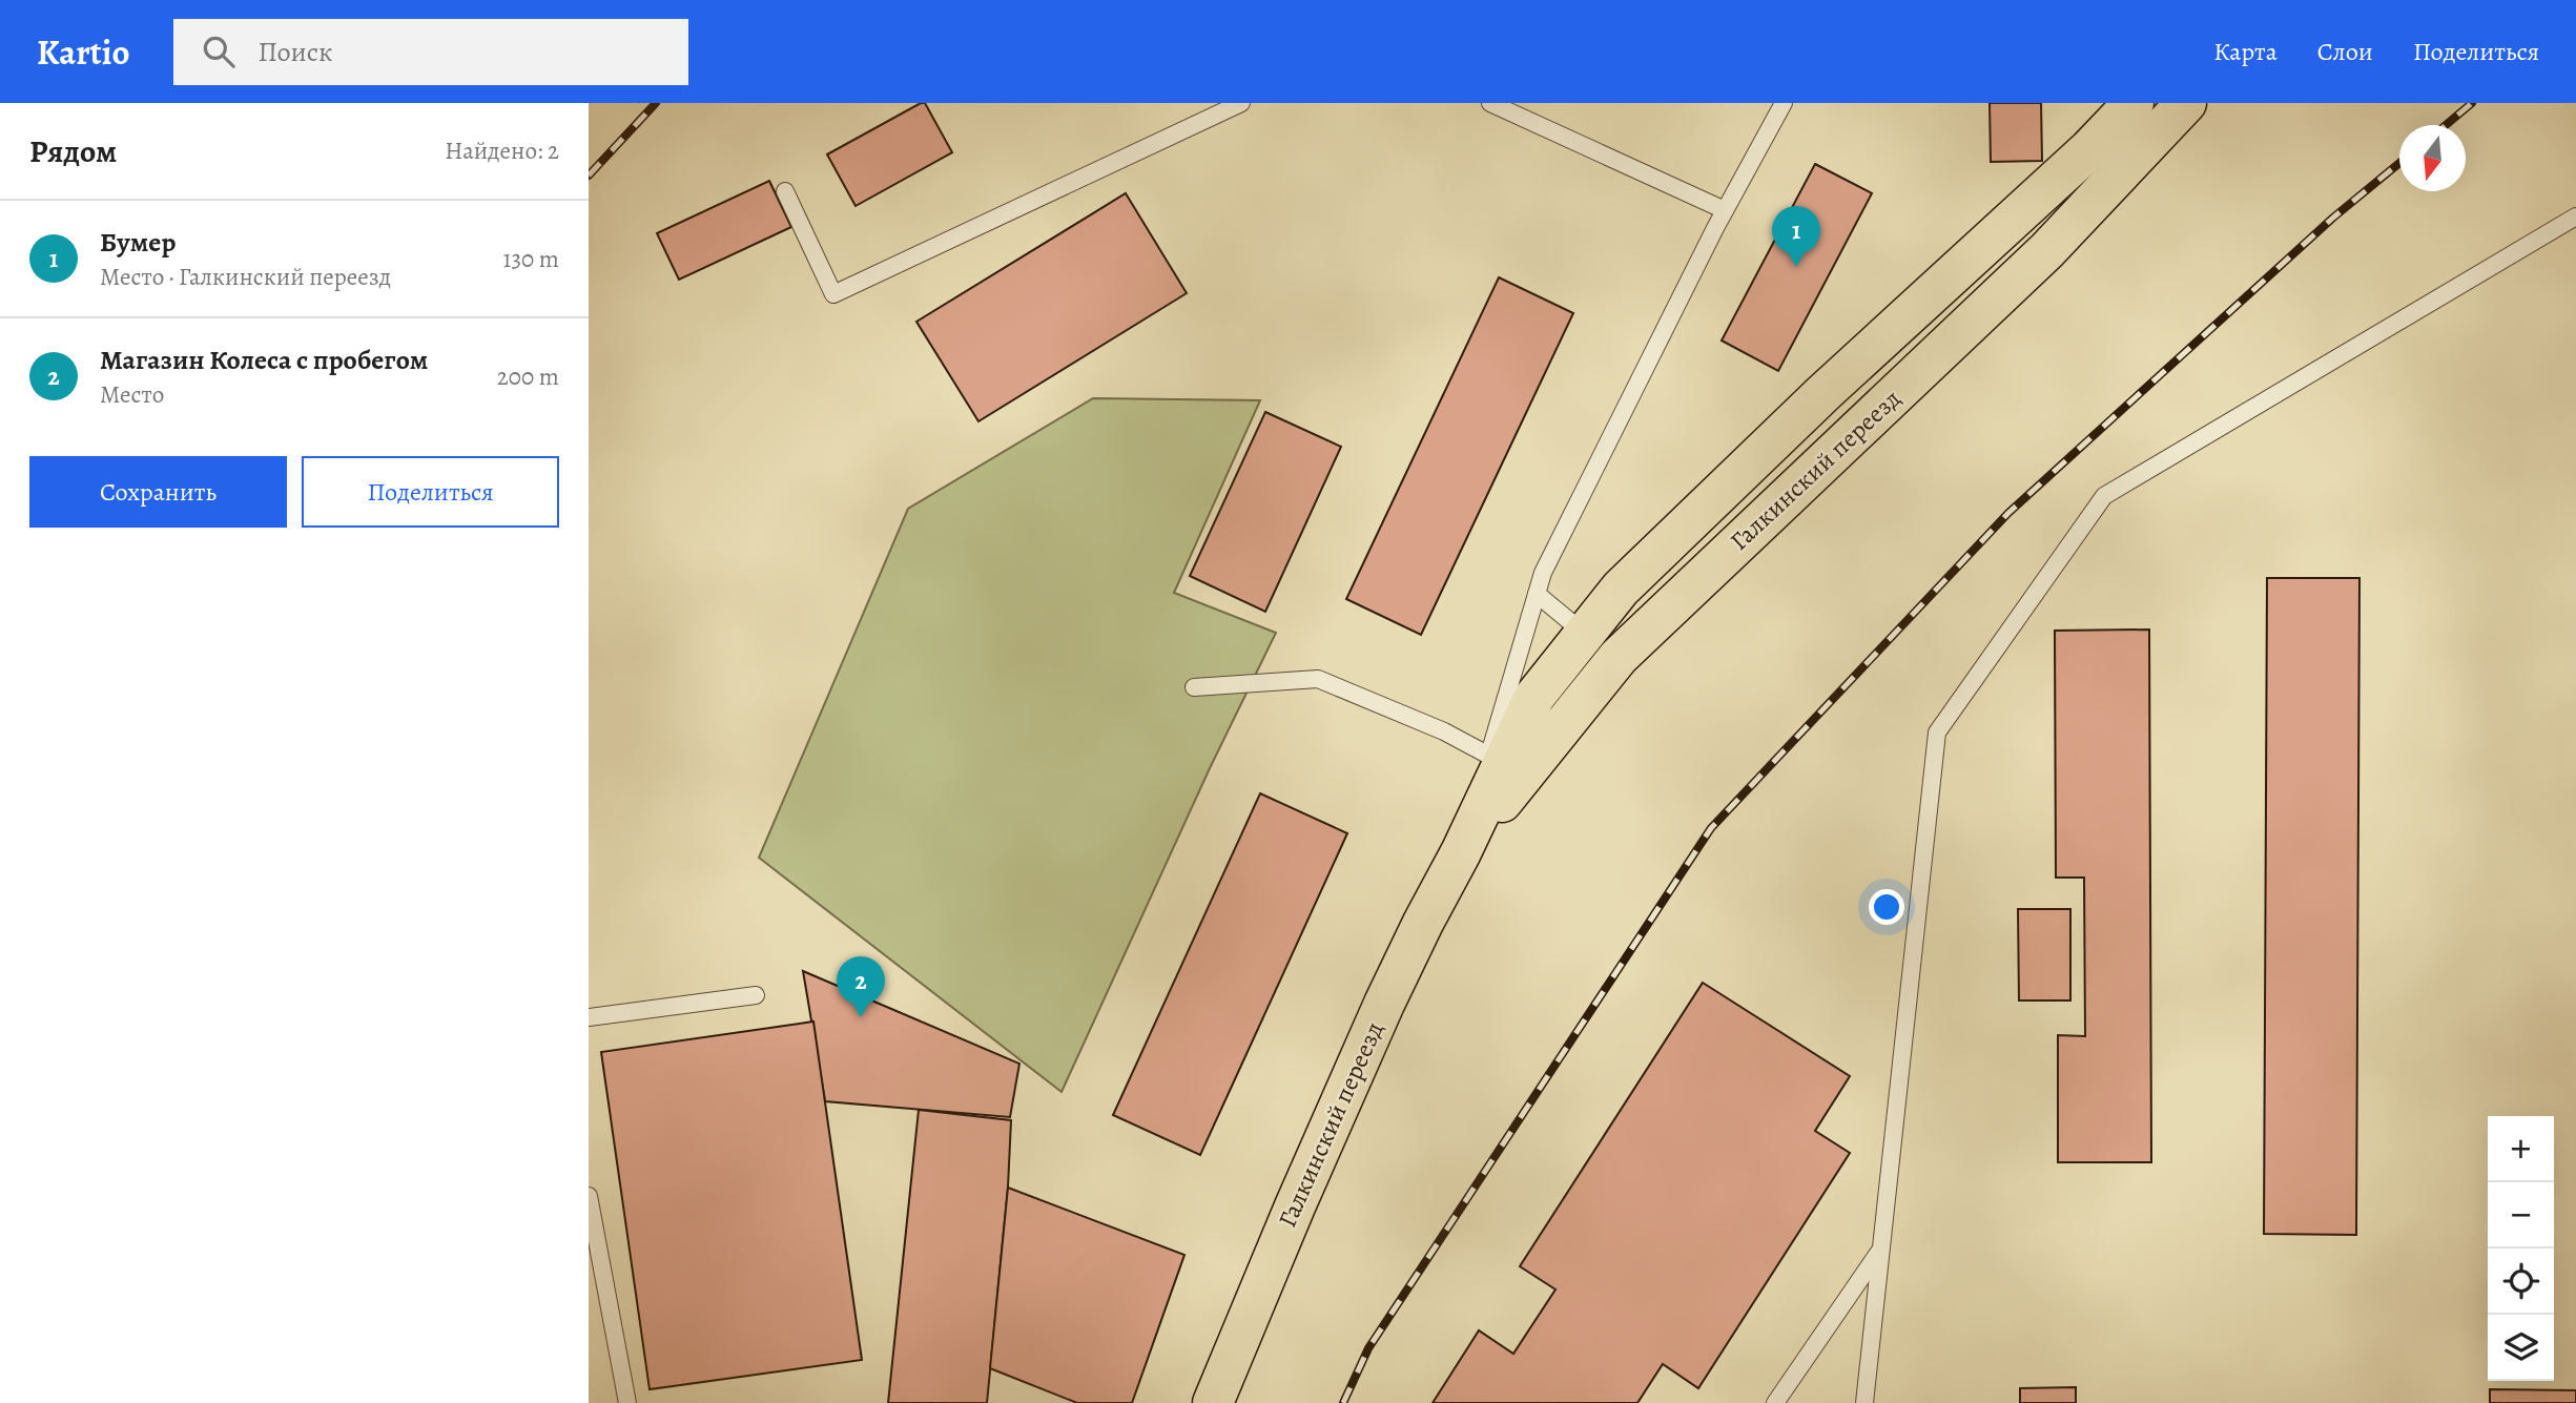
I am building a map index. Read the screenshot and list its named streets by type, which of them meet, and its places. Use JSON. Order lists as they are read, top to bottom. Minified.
{"streets":{"main road":["Галкинский переезд"]},"north":"bottom","page":{"header":"Kartio","search":"Поиск","nav":["Карта","Слои","Поделиться"],"heading":["Рядом","Найдено: 2"],"list":[{"mark":"1","name":"Бумер","note":"Место · Галкинский переезд","value":"130 m"},{"mark":"2","name":"Магазин Колеса с пробегом","note":"Место","value":"200 m"}],"pins":["1","2"],"buttons":["Сохранить","Поделиться"],"map_buttons":["+","−"]}}
